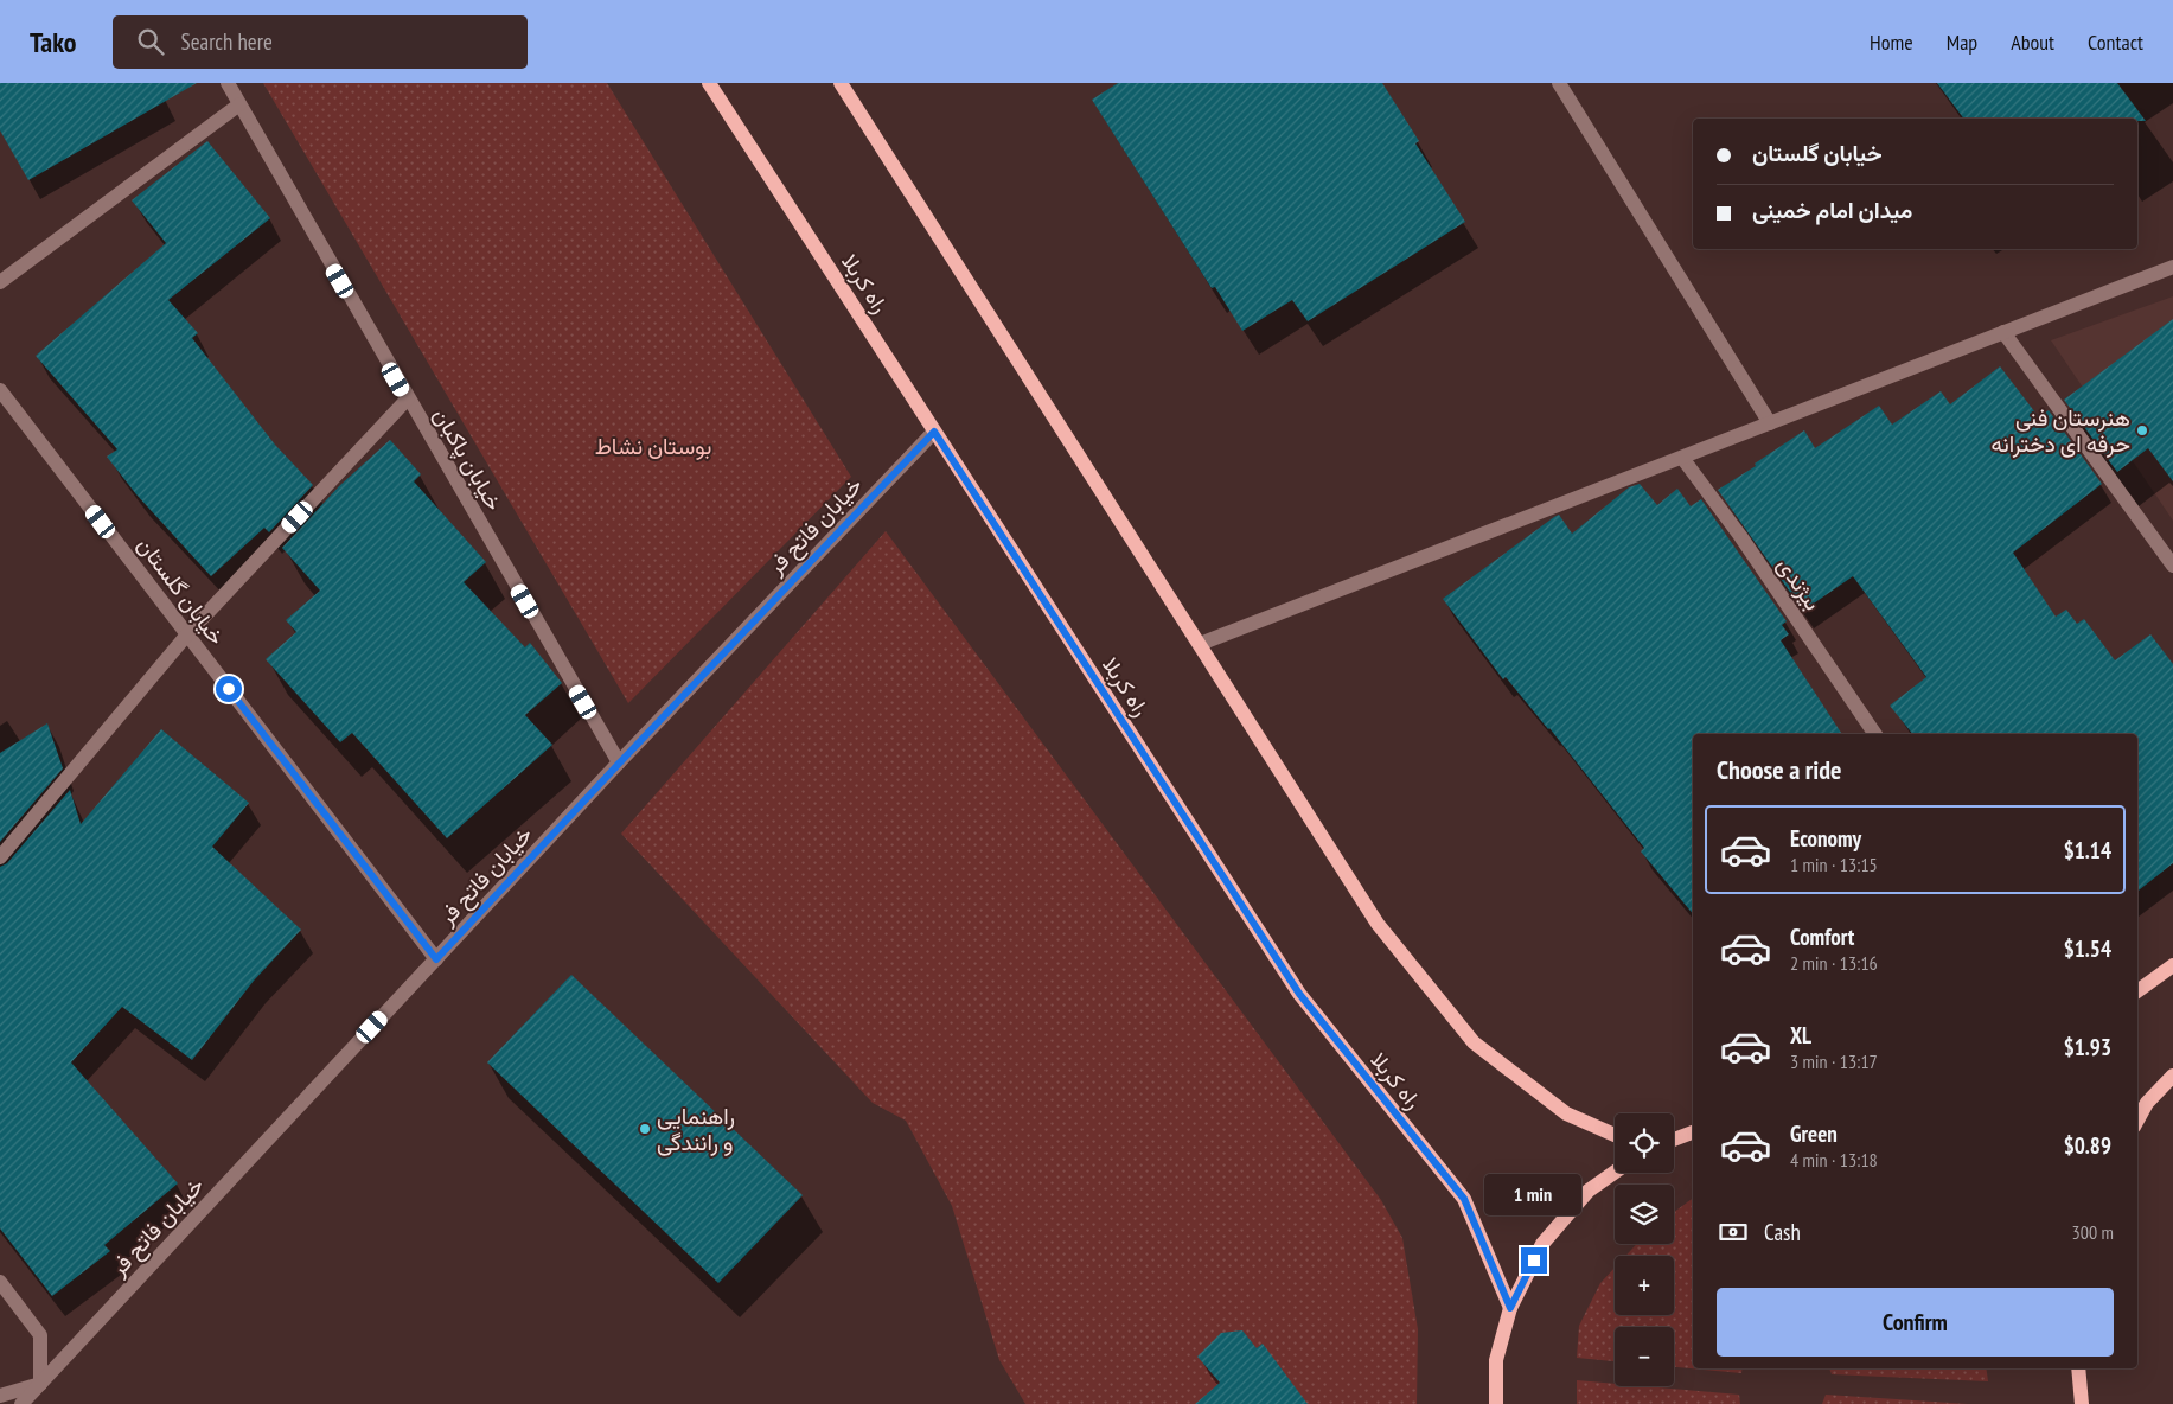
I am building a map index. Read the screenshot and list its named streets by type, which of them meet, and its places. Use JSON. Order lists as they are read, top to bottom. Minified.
{"streets":{"main road":["راه کربلا"],"street":["خیابان پاکبان","خیابان فاتح فر","بیژندی","خیابان گلستان"]},"crossings":[["راه کربلا","خیابان فاتح فر"],["خیابان پاکبان","خیابان فاتح فر"],["خیابان فاتح فر","خیابان گلستان"]],"parks":["بوستان نشاط"],"places":["هنرستان فنی حرفه ای دخترانه","راهنمایی و رانندگی"],"page":{"header":"Tako","search":"Search here","nav":["Home","Map","About","Contact"],"banner":["خیابان گلستان","میدان امام خمینی"],"heading":"Choose a ride","list":[{"name":"Economy","note":"1 min · 13:15","value":"$1.14"},{"name":"Comfort","note":"2 min · 13:16","value":"$1.54"},{"name":"XL","note":"3 min · 13:17","value":"$1.93"},{"name":"Green","note":"4 min · 13:18","value":"$0.89"}],"map_buttons":["+","−"],"bubble":"1 min","pay":["Cash","300 m"],"buttons":"Confirm"}}
